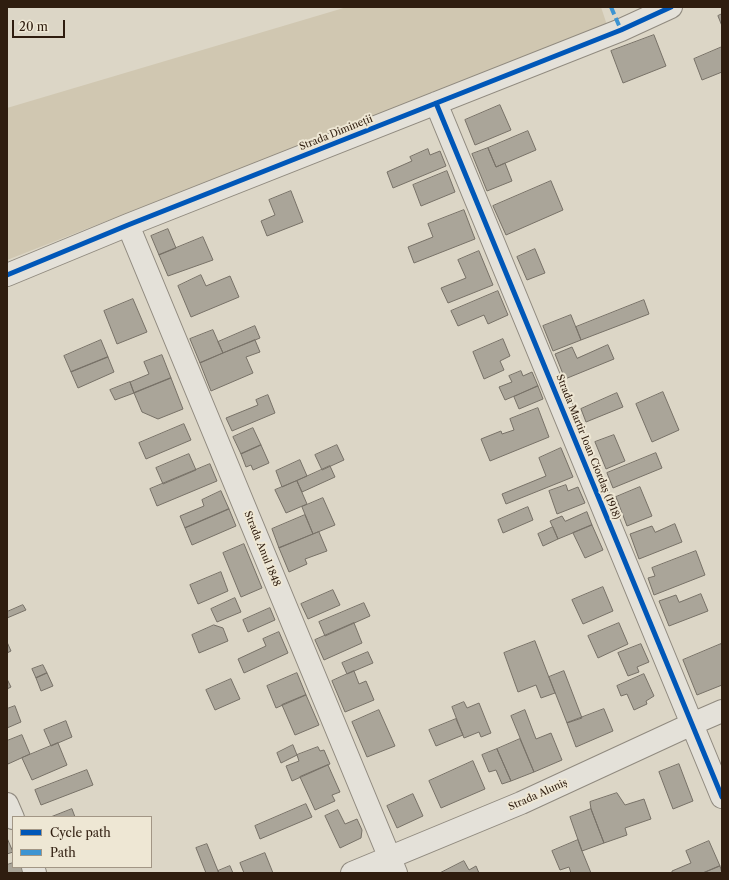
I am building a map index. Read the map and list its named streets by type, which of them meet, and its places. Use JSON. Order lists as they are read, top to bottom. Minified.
{"streets":{"street":["Strada Dimineții","Strada Martir Ioan Ciordaș (1918)","Strada Anul 1848","Strada Aluniș"]},"crossings":[["Strada Dimineții","Strada Martir Ioan Ciordaș (1918)"],["Strada Dimineții","Strada Anul 1848"],["Strada Martir Ioan Ciordaș (1918)","Strada Aluniș"],["Strada Anul 1848","Strada Aluniș"]],"legend":["Cycle path","Path"],"scale_bar":"20 m"}
